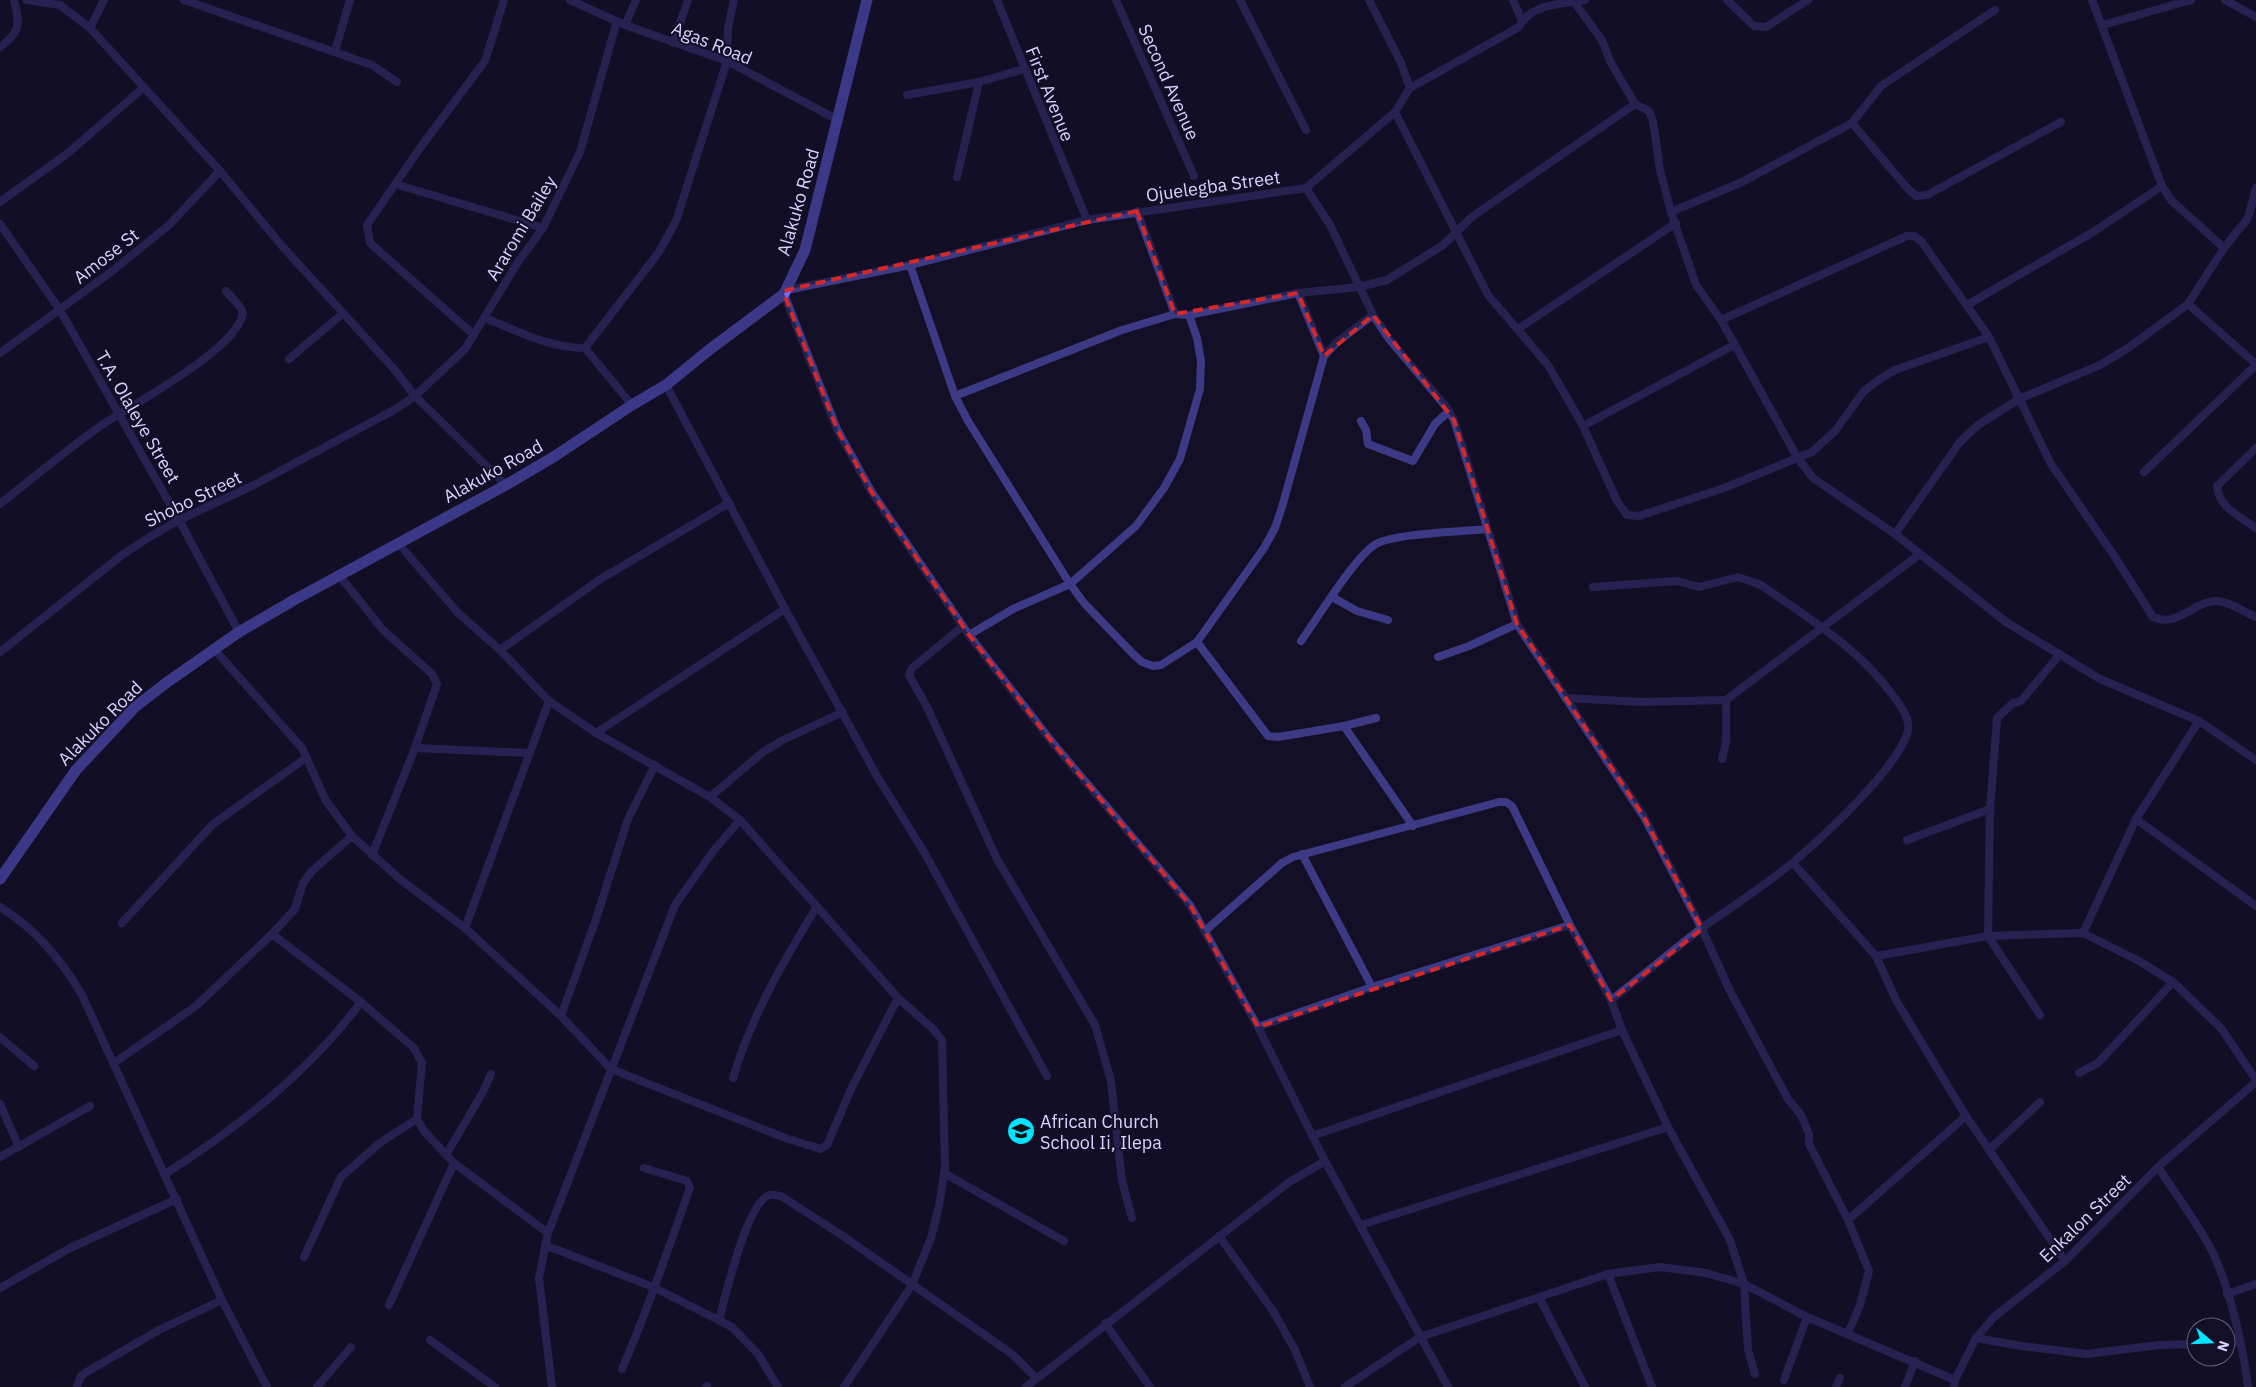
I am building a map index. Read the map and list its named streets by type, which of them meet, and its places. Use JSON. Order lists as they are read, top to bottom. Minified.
{"streets":{"main road":["Alakuko Road"],"street":["Agas Road","Second Avenue","First Avenue","Ojuelegba Street","Araromi Bailey","Amose St","T.A. Olaleye Street","Shobo Street","Enkalon Street"]},"crossings":[["Agas Road","Alakuko Road"],["Agas Road","Araromi Bailey"],["First Avenue","Ojuelegba Street"],["Ojuelegba Street","Alakuko Road"],["Alakuko Road","T.A. Olaleye Street"],["Araromi Bailey","Shobo Street"],["Amose St","T.A. Olaleye Street"],["T.A. Olaleye Street","Shobo Street"]],"places":{"school or university":["African Church School Ii, Ilepa"]},"north":"right"}
